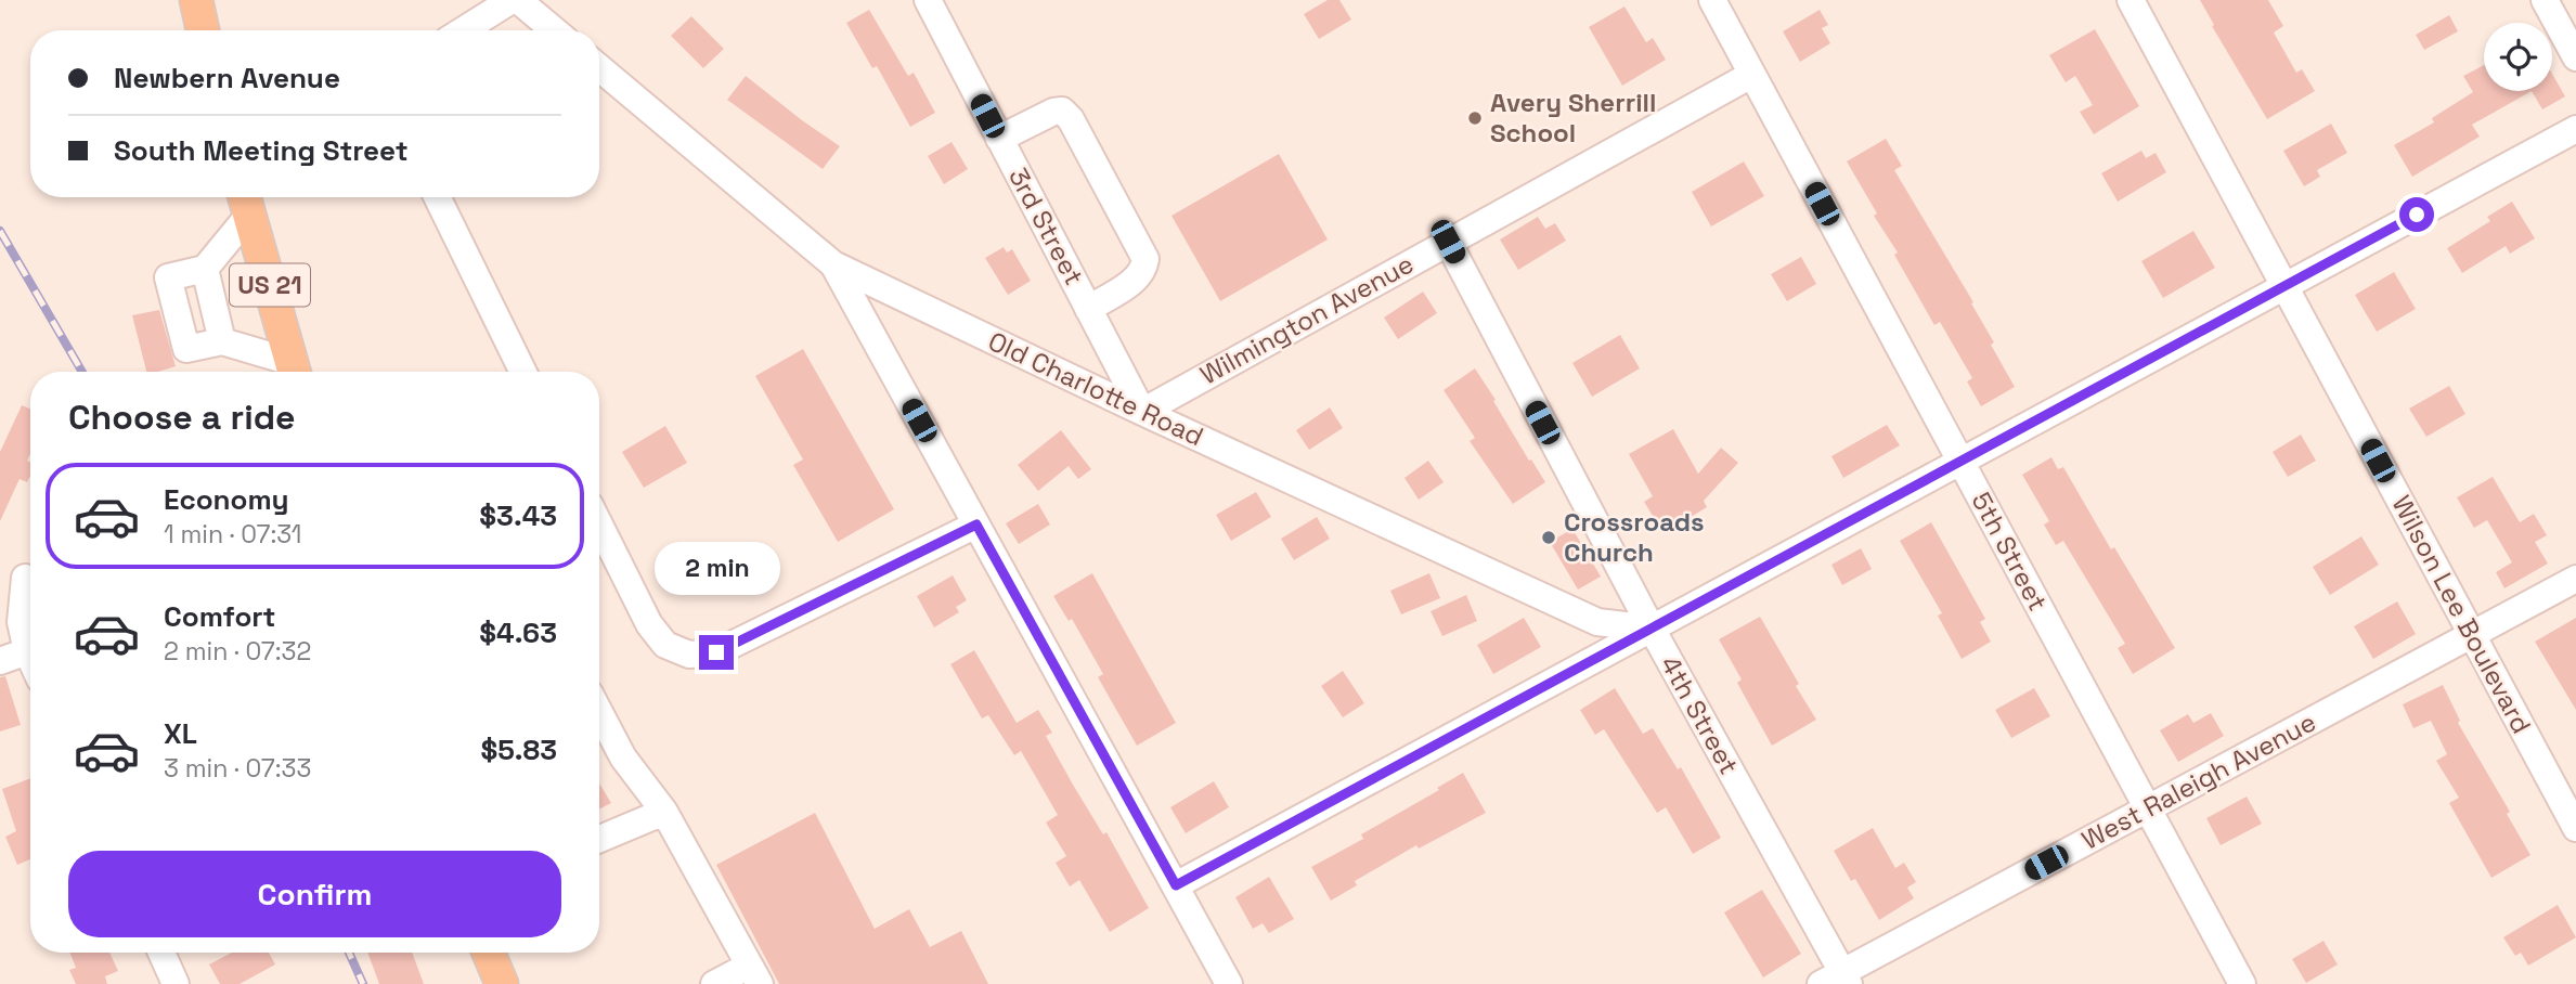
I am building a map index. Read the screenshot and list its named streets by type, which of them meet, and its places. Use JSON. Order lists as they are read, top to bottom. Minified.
{"streets":{"main road":["US 21"],"street":["3rd Street","Wilmington Avenue","Old Charlotte Road","5th Street","Wilson Lee Boulevard","4th Street","West Raleigh Avenue"]},"crossings":[["3rd Street","Wilmington Avenue"],["3rd Street","Old Charlotte Road"],["Wilmington Avenue","Old Charlotte Road"],["Wilmington Avenue","5th Street"],["Wilmington Avenue","4th Street"],["Old Charlotte Road","4th Street"],["5th Street","West Raleigh Avenue"],["Wilson Lee Boulevard","West Raleigh Avenue"],["4th Street","West Raleigh Avenue"]],"places":["Avery Sherrill School","Crossroads Church"],"page":{"banner":["Newbern Avenue","South Meeting Street"],"heading":"Choose a ride","list":[{"name":"Economy","note":"1 min · 07:31","value":"$3.43"},{"name":"Comfort","note":"2 min · 07:32","value":"$4.63"},{"name":"XL","note":"3 min · 07:33","value":"$5.83"}],"bubble":"2 min","buttons":"Confirm"}}
